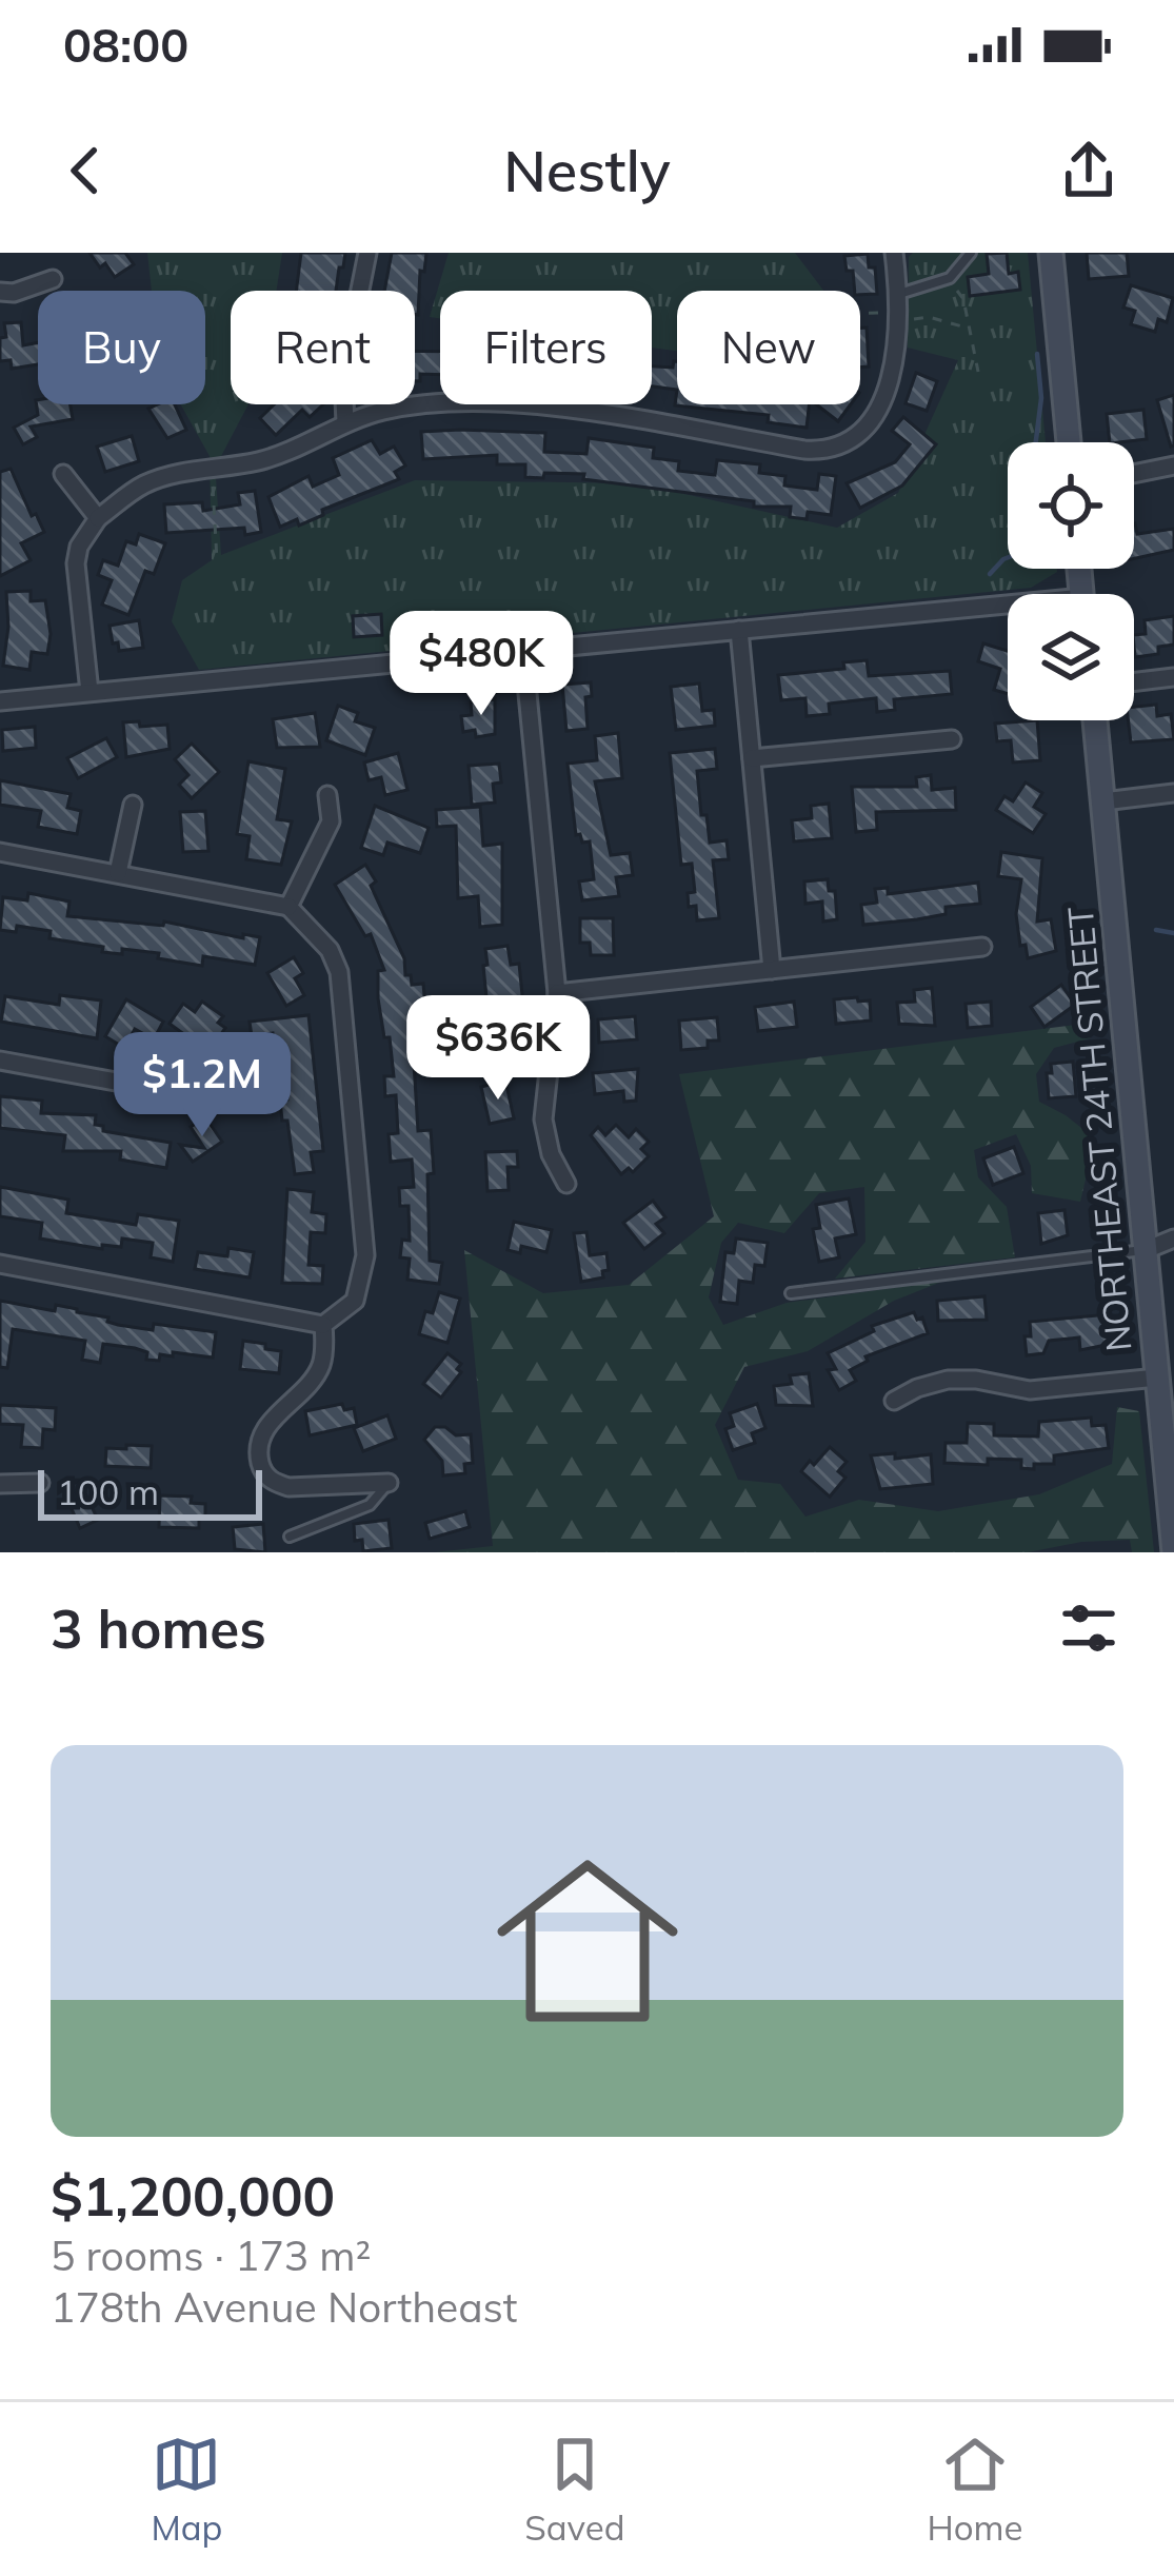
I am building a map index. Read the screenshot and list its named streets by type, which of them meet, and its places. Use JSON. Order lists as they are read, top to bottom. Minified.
{"streets":{"main road":["NORTHEAST 24TH STREET"]},"scale_bar":"100 m","page":{"status":"08:00","header":"Nestly","chip":["Buy","Rent","Filters","New"],"price":["$480K","$636K","$1.2M"],"scale":"100 m","heading":"3 homes","list":[{"name":"$1,200,000","note":"5 rooms · 173 m² · 178th Avenue Northeast"}],"tabs":["Map","Saved","Home"]}}
